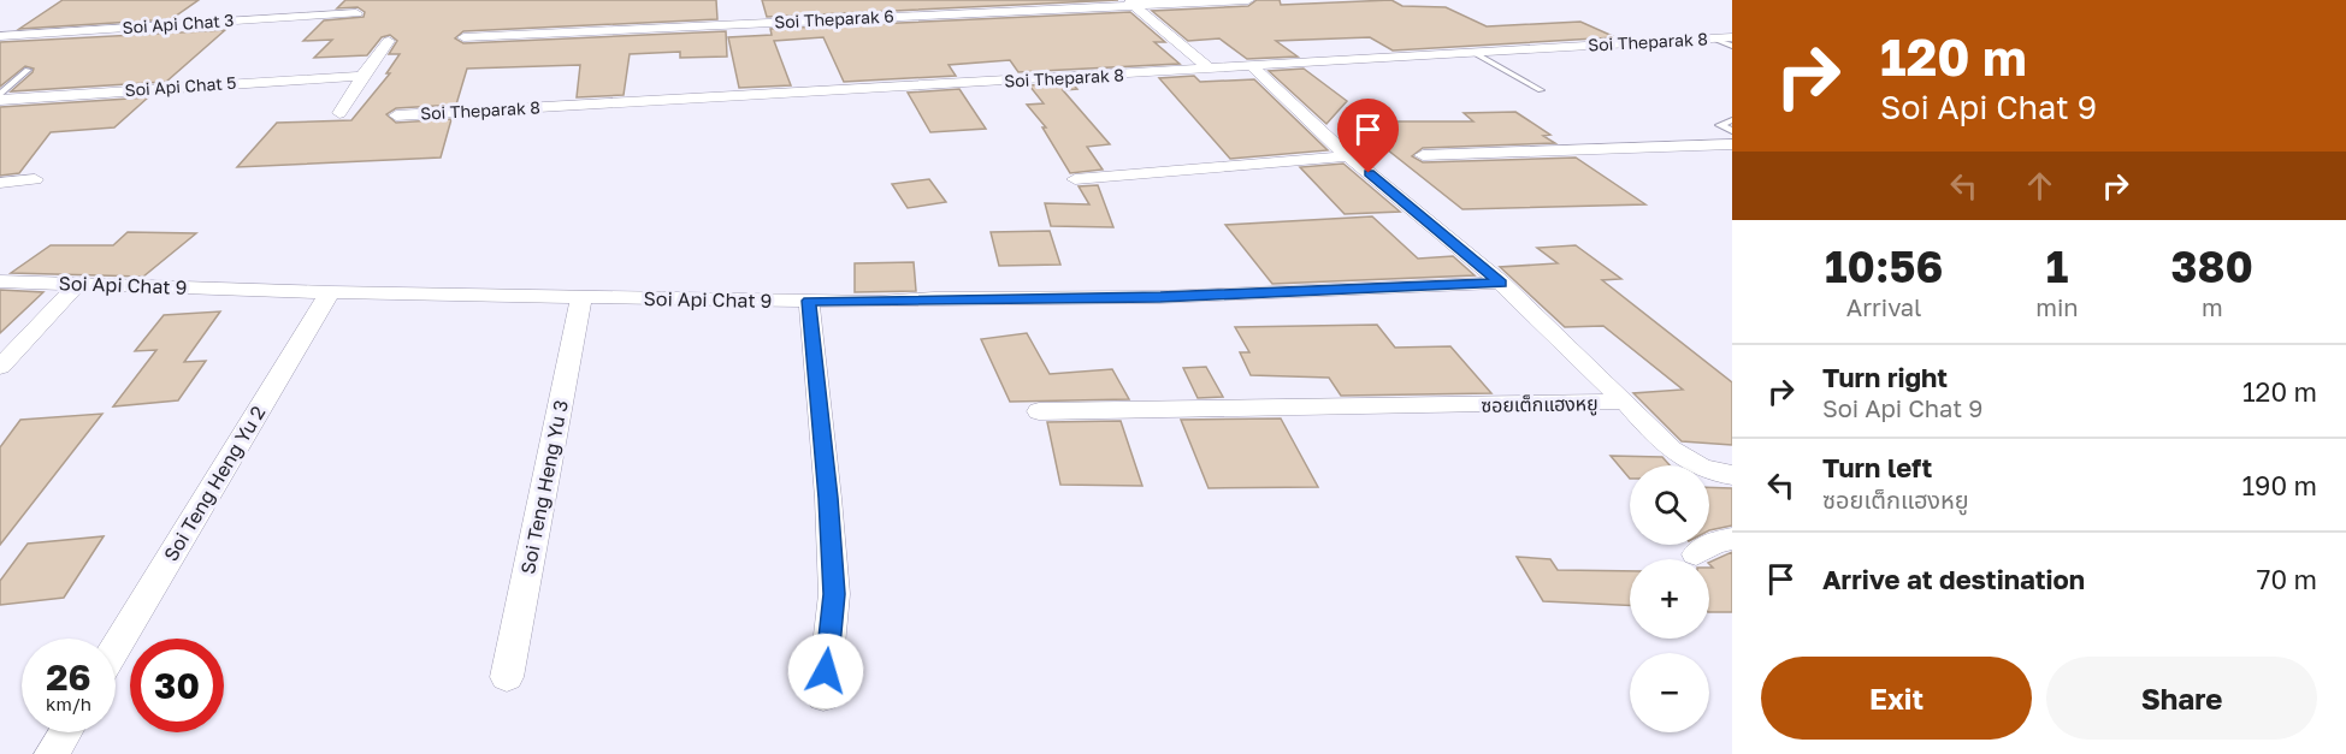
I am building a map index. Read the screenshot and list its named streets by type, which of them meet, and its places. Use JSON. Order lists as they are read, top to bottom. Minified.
{"streets":{"street":["Soi Theparak 6","Soi Api Chat 3","Soi Theparak 8","Soi Api Chat 5","Soi Api Chat 9","ซอยเต็กแฮงหยู","Soi Teng Heng Yu 2","Soi Teng Heng Yu 3"]},"crossings":[["Soi Theparak 8","ซอยเต็กแฮงหยู"],["Soi Api Chat 9","ซอยเต็กแฮงหยู"],["Soi Api Chat 9","Soi Teng Heng Yu 2"],["Soi Api Chat 9","Soi Teng Heng Yu 3"]],"page":{"turn":["120 m","Soi Api Chat 9"],"eta":["10:56","Arrival","1","min","380","m"],"list":[{"name":"Turn right","note":"Soi Api Chat 9","value":"120 m"},{"name":"Turn left","note":"ซอยเต็กแฮงหยู","value":"190 m"},{"name":"Arrive at destination","value":"70 m"}],"map_buttons":["+","−"],"speed":"26 km/h","limit":"30","buttons":["Exit","Share"]}}
